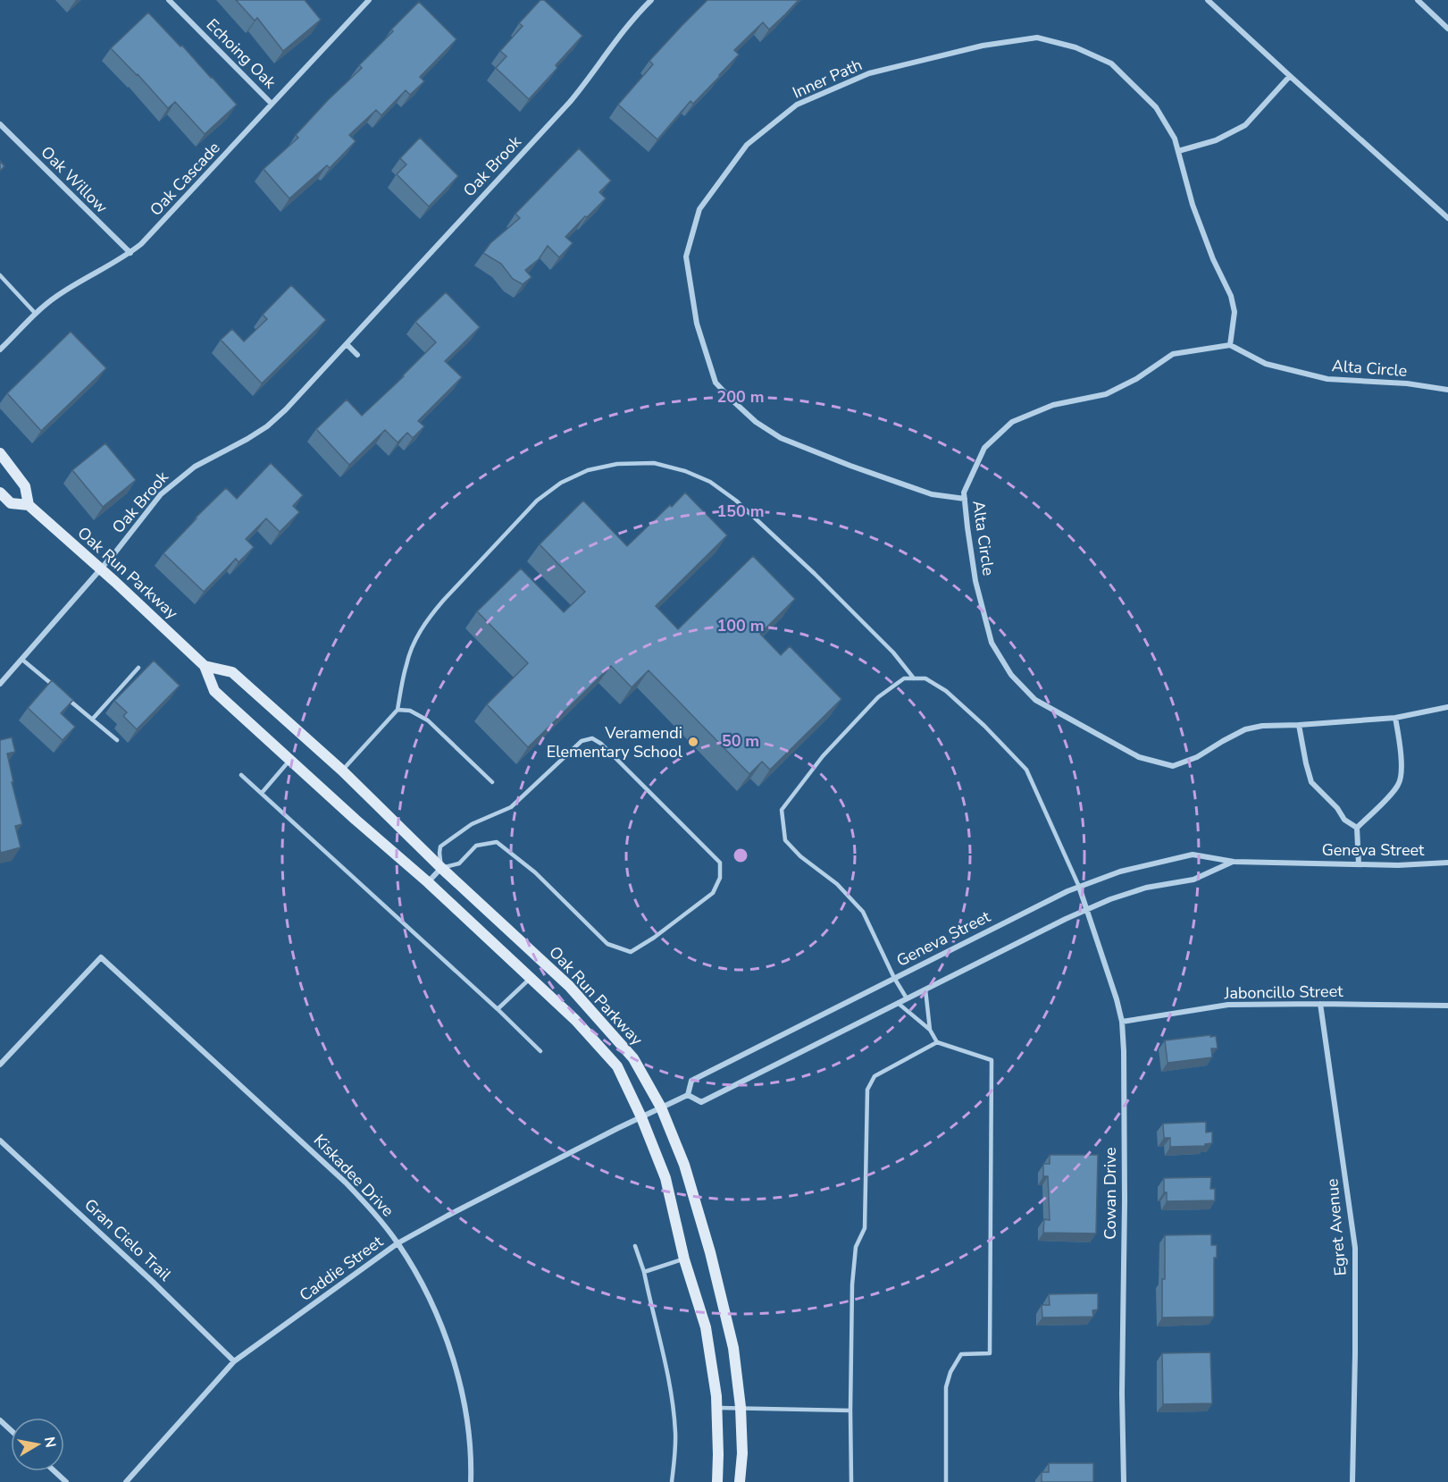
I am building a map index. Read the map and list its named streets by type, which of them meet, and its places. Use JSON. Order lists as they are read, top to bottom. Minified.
{"streets":{"street":["Echoing Oak","Inner Path","Oak Brook","Oak Cascade","Oak Willow","Alta Circle","Oak Run Parkway","Geneva Street","Jaboncillo Street","Kiskadee Drive","Cowan Drive","Egret Avenue","Gran Cielo Trail","Caddie Street"]},"crossings":[["Echoing Oak","Oak Cascade"],["Inner Path","Alta Circle"],["Oak Brook","Oak Run Parkway"],["Oak Cascade","Oak Willow"],["Oak Run Parkway","Geneva Street"],["Oak Run Parkway","Caddie Street"],["Geneva Street","Cowan Drive"],["Geneva Street","Caddie Street"],["Jaboncillo Street","Cowan Drive"],["Jaboncillo Street","Egret Avenue"],["Kiskadee Drive","Caddie Street"],["Gran Cielo Trail","Caddie Street"]],"places":["Veramendi Elementary School"],"north":"right","rings":["200 m","150 m","100 m","50 m"]}
